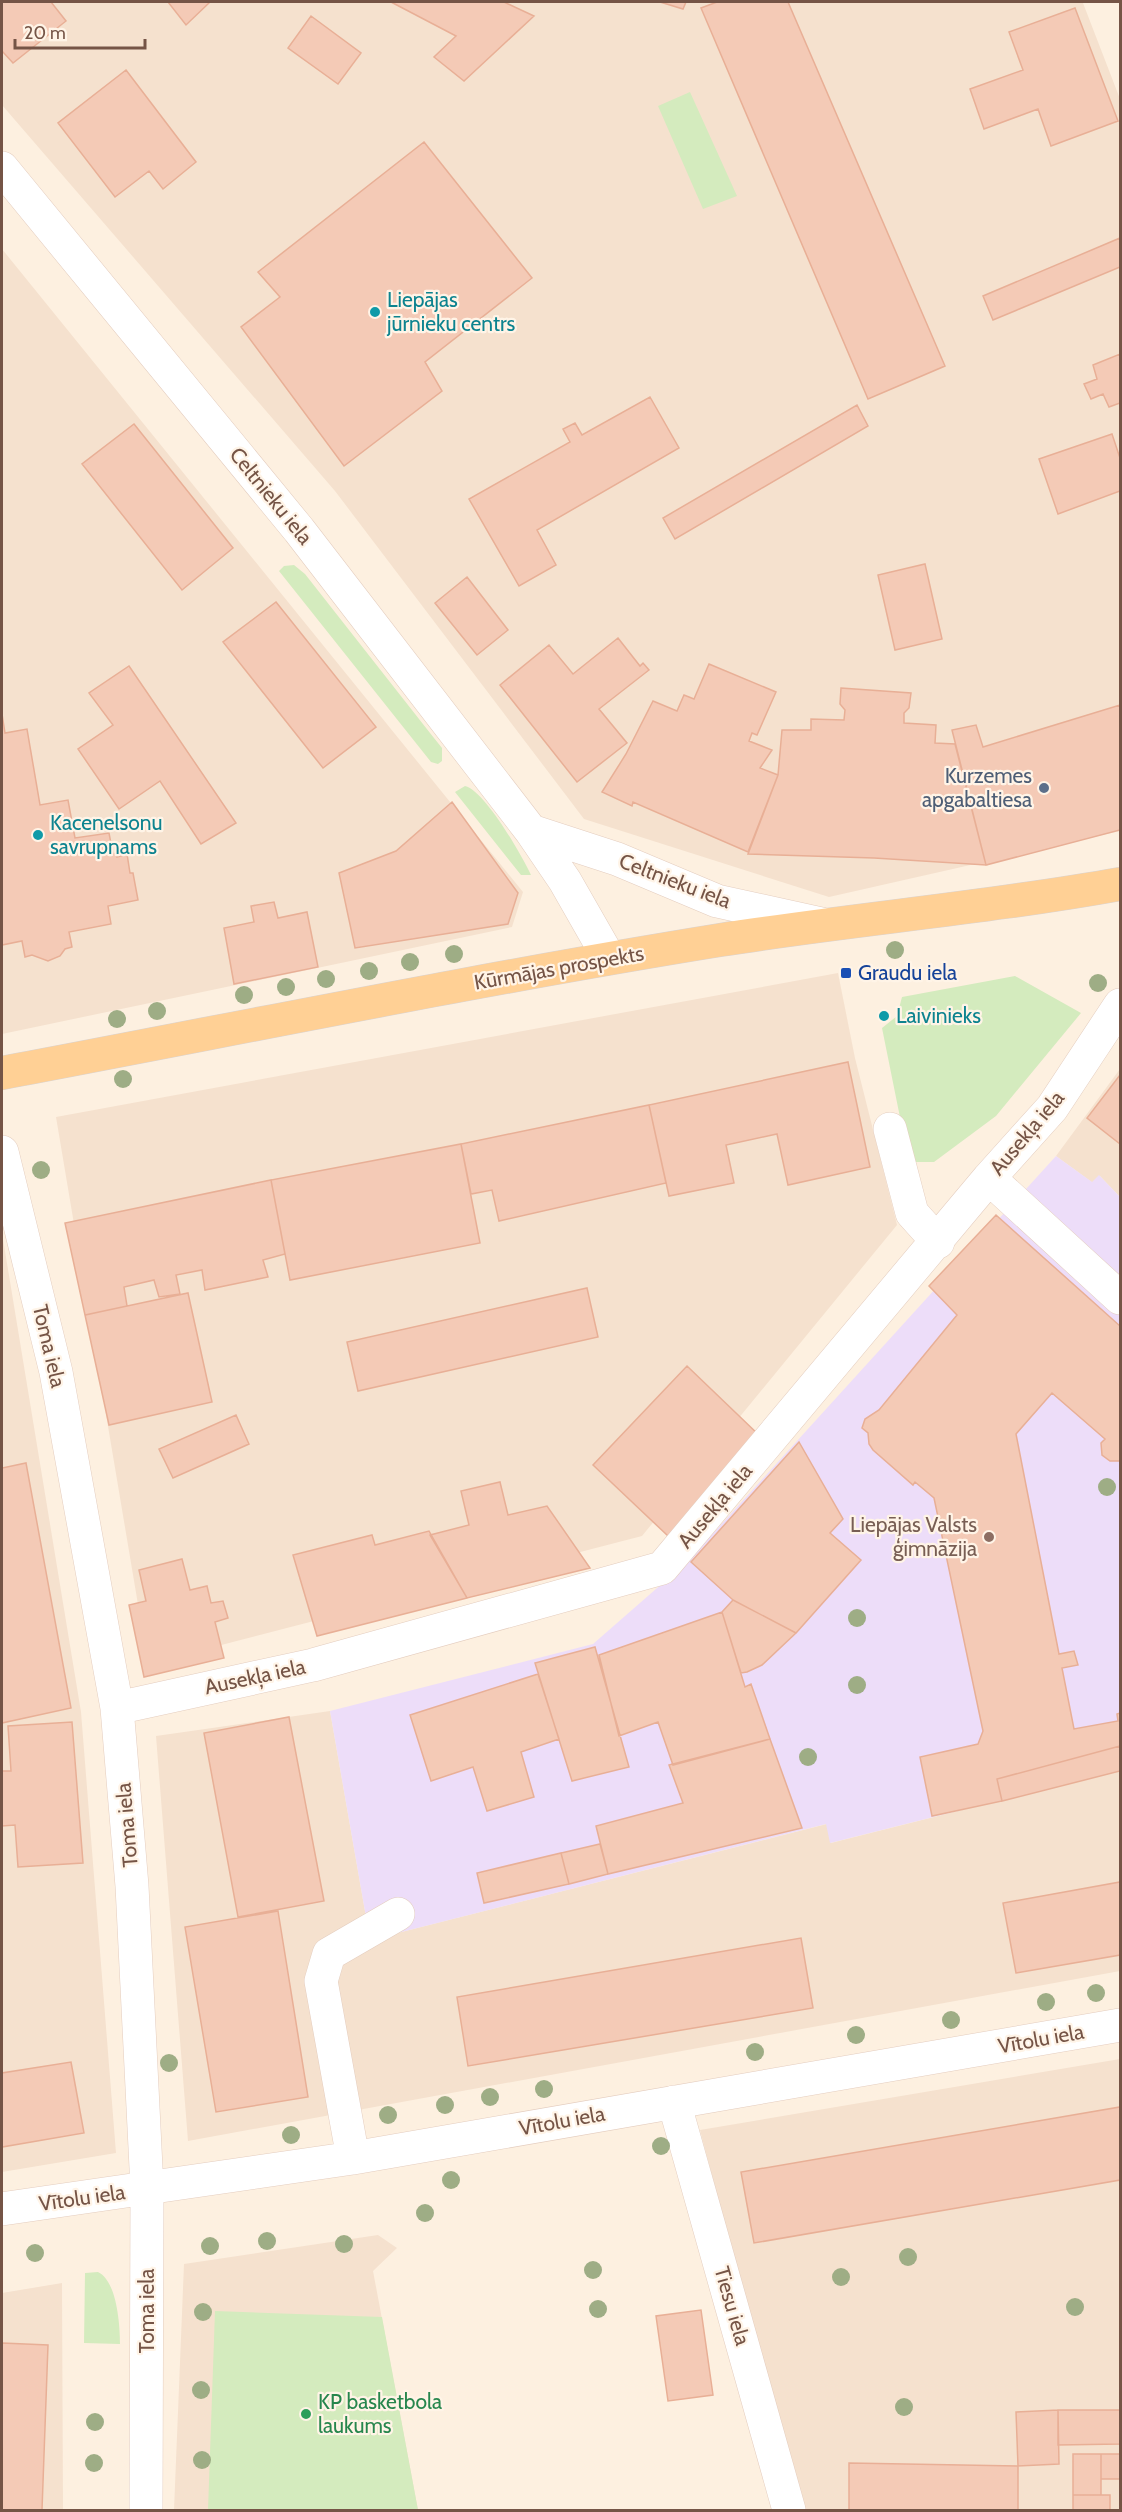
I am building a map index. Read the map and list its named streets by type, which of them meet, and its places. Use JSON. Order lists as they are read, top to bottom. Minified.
{"streets":{"main road":["Kūrmājas prospekts"],"street":["Celtnieku iela","Ausekļa iela","Toma iela","Vītolu iela","Tiesu iela"]},"crossings":[["Celtnieku iela","Kūrmājas prospekts"],["Ausekļa iela","Toma iela"],["Toma iela","Vītolu iela"],["Vītolu iela","Tiesu iela"]],"places":{"other":["Liepājas jūrnieku centrs","Kurzemes apgabaltiesa","Kacenelsonu savrupnams","Laivinieks","Liepājas Valsts ģimnāzija","KP basketbola laukums"],"transit":["Graudu iela"]},"scale_bar":"20 m"}
